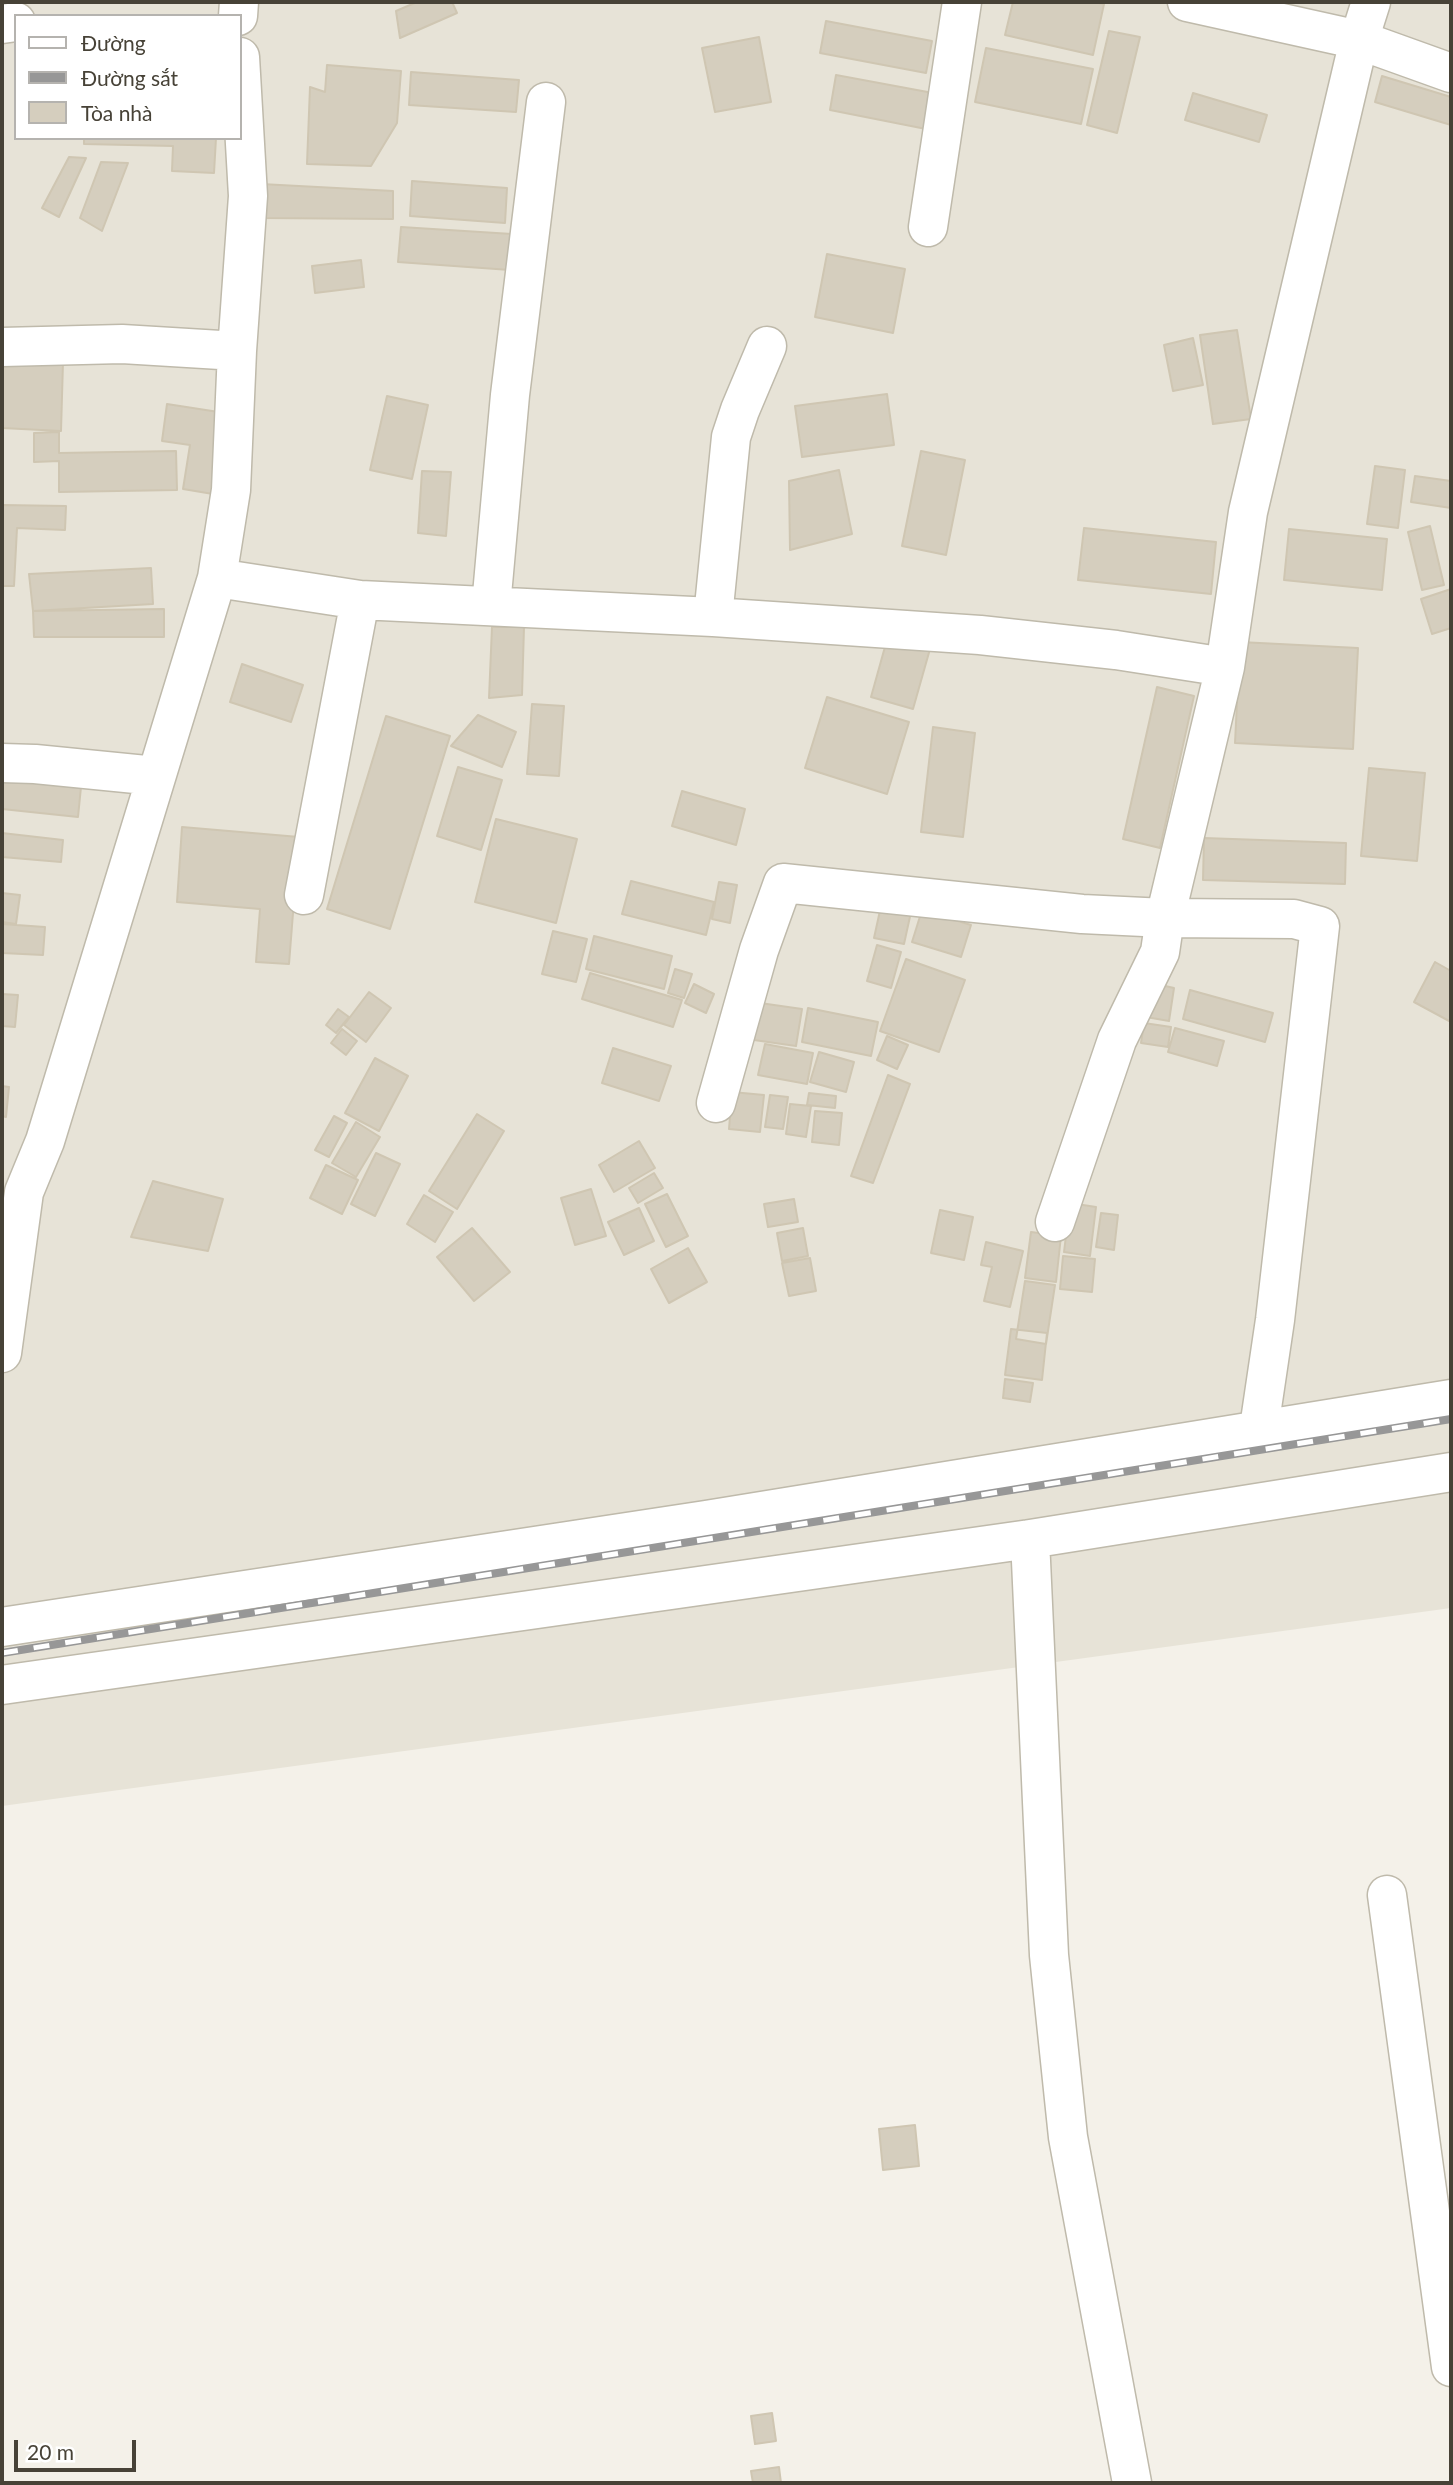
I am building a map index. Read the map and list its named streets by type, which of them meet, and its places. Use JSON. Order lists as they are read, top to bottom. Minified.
{"legend":["Đường","Đường sắt","Tòa nhà"],"scale_bar":"20 m"}
